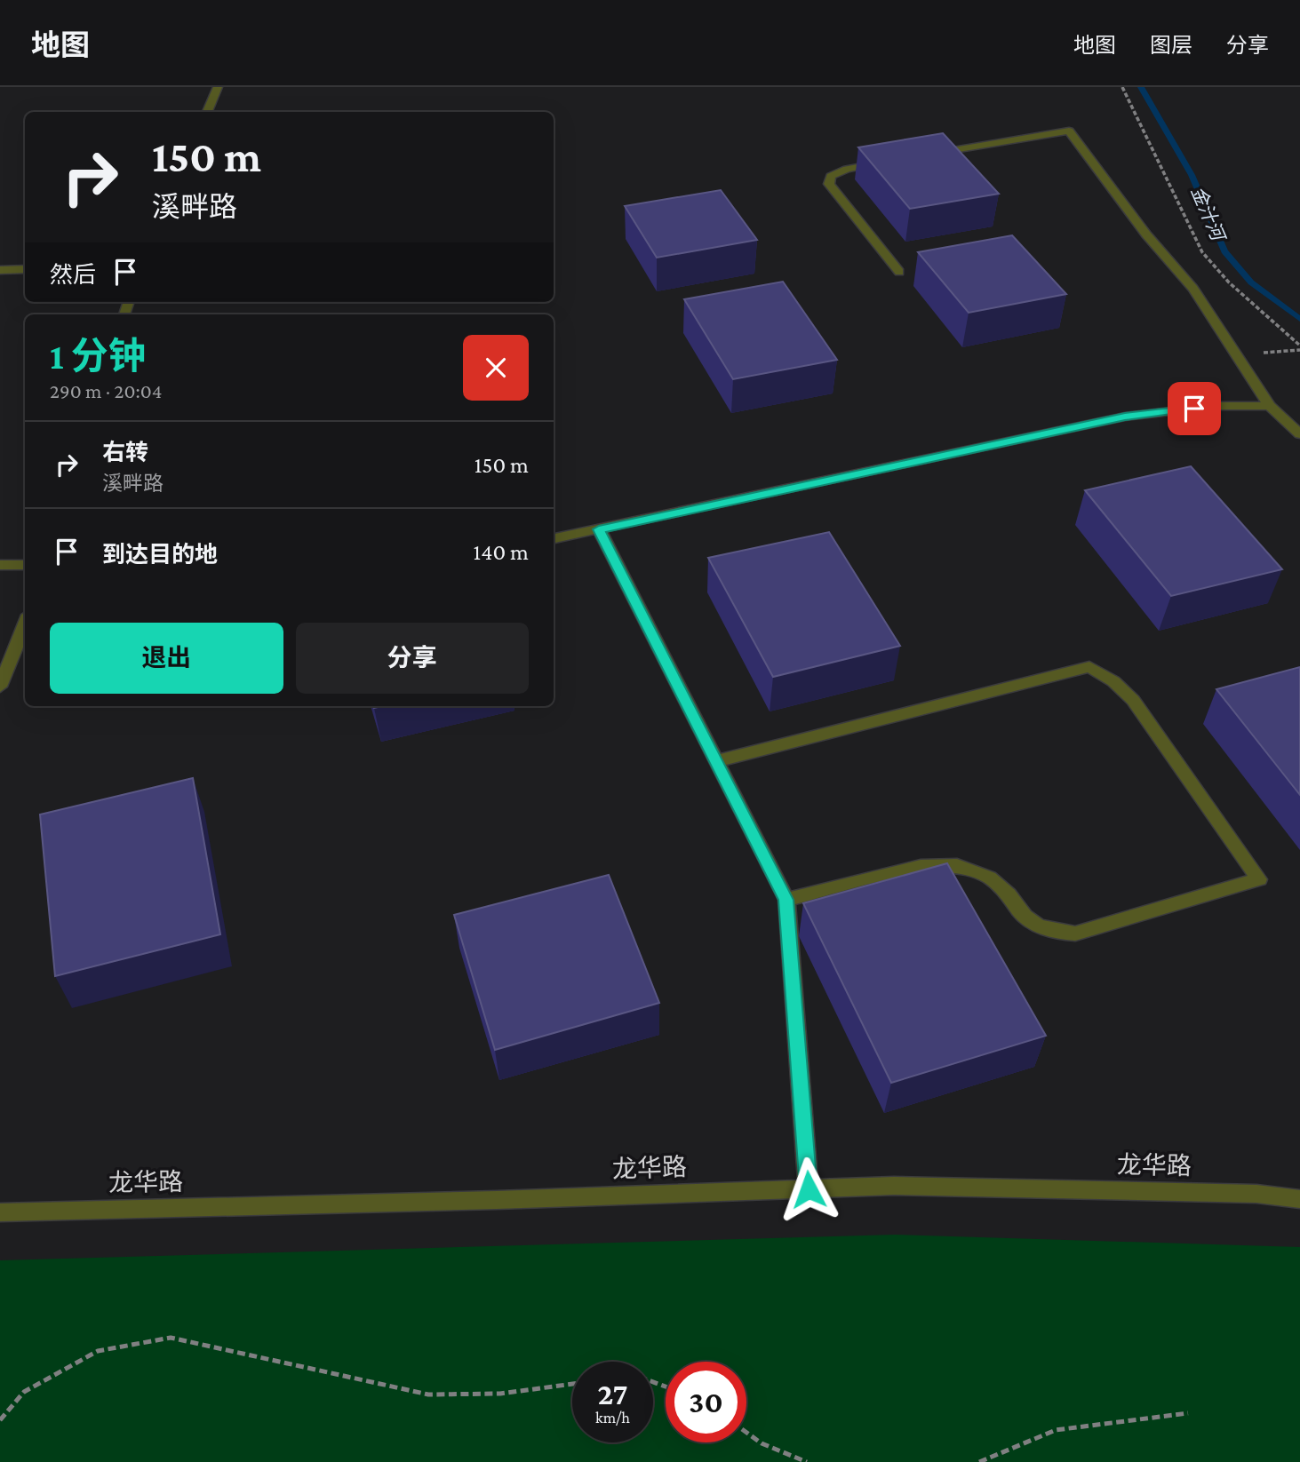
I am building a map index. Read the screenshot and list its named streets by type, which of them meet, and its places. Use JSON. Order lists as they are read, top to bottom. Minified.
{"streets":{"street":["龙华路"]},"water":["金汁河"],"page":{"header":"地图","nav":["地图","图层","分享"],"turn":["150 m","溪畔路"],"then":"然后","heading":["1 分钟","290 m · 20:04"],"list":[{"name":"右转","note":"溪畔路","value":"150 m"},{"name":"到达目的地","value":"140 m"}],"buttons":["退出","分享"],"speed":"27 km/h","limit":"30"}}
